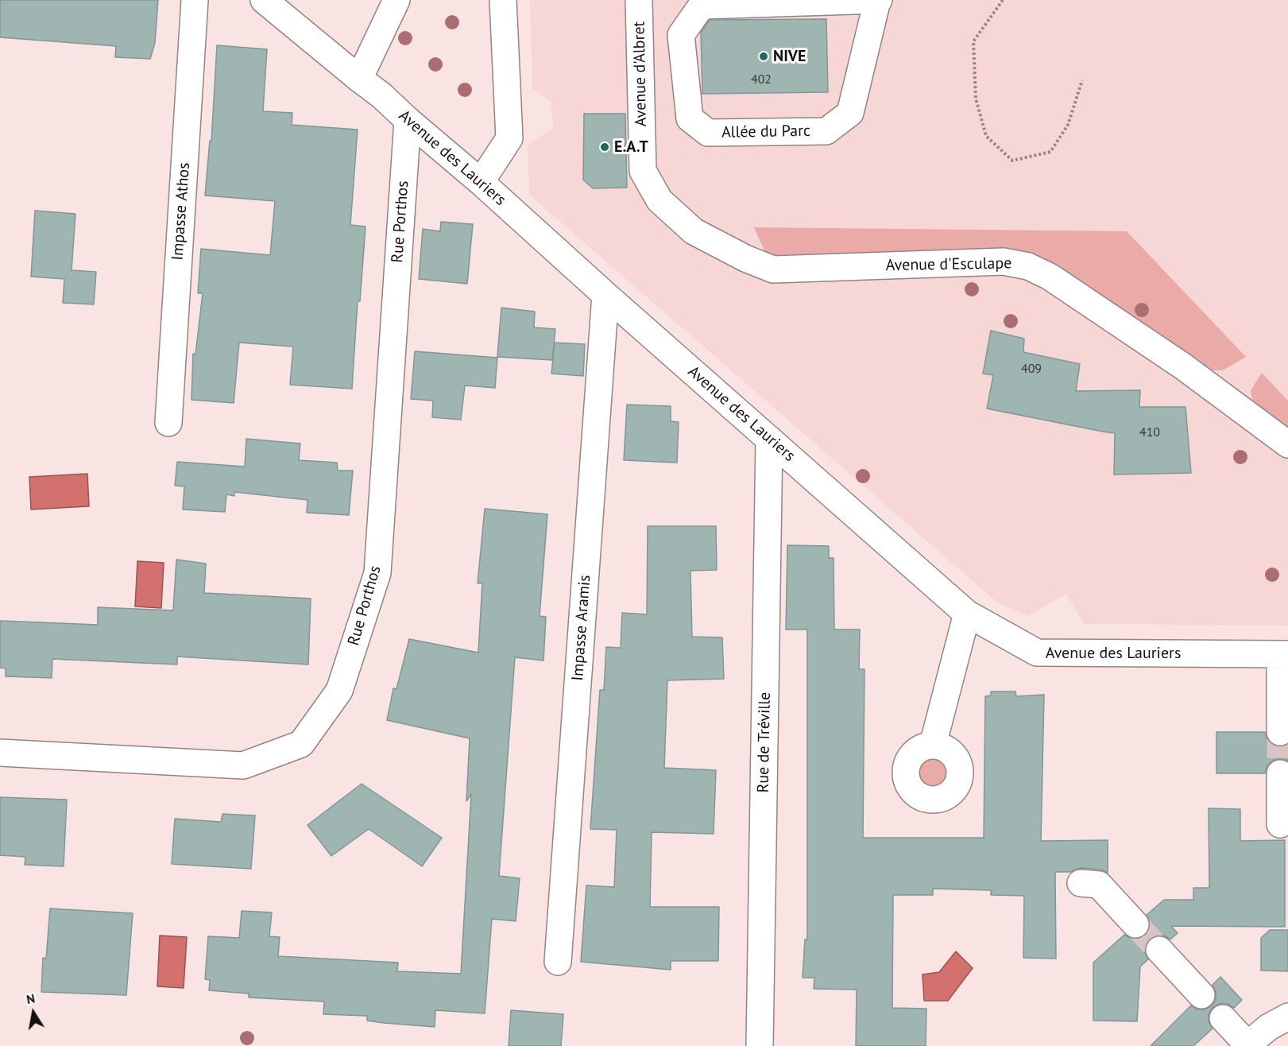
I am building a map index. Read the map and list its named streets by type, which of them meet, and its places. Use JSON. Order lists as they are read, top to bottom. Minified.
{"streets":{"street":["Avenue d'Albret","Allée du Parc","Avenue des Lauriers","Impasse Athos","Rue Porthos","Avenue d'Esculape","Impasse Aramis","Rue de Tréville"]},"crossings":[["Avenue d'Albret","Avenue d'Esculape"],["Avenue des Lauriers","Rue Porthos"],["Avenue des Lauriers","Impasse Aramis"],["Avenue des Lauriers","Rue de Tréville"]],"places":["NIVE","E.A.T"],"house_numbers":["402","409","410"],"north":"top"}
